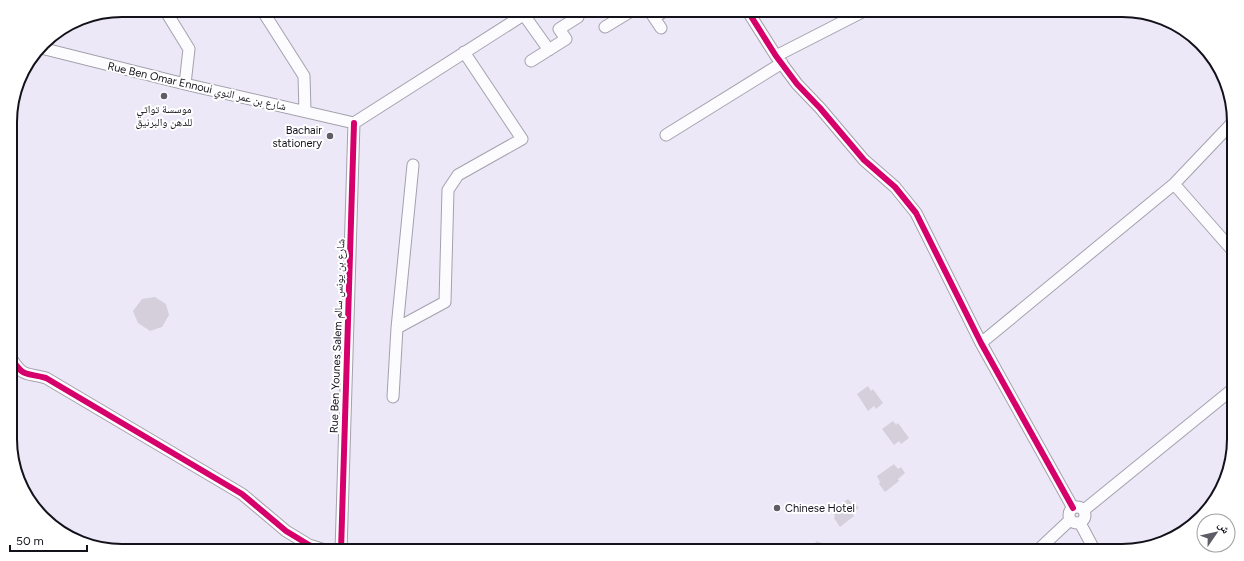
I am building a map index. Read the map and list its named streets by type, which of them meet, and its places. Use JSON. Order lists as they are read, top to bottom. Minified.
{"streets":{"street":["Rue Ben Omar Ennoui شارع بن عمر النوي","Rue Ben Younes Salem شارع بن يونس سالم"]},"crossings":[["Rue Ben Omar Ennoui شارع بن عمر النوي","Rue Ben Younes Salem شارع بن يونس سالم"]],"places":["موسسة تواتي للدهن والبرنيق","Bachair stationery","Chinese Hotel"],"scale_bar":"50 m","north":"top right"}
